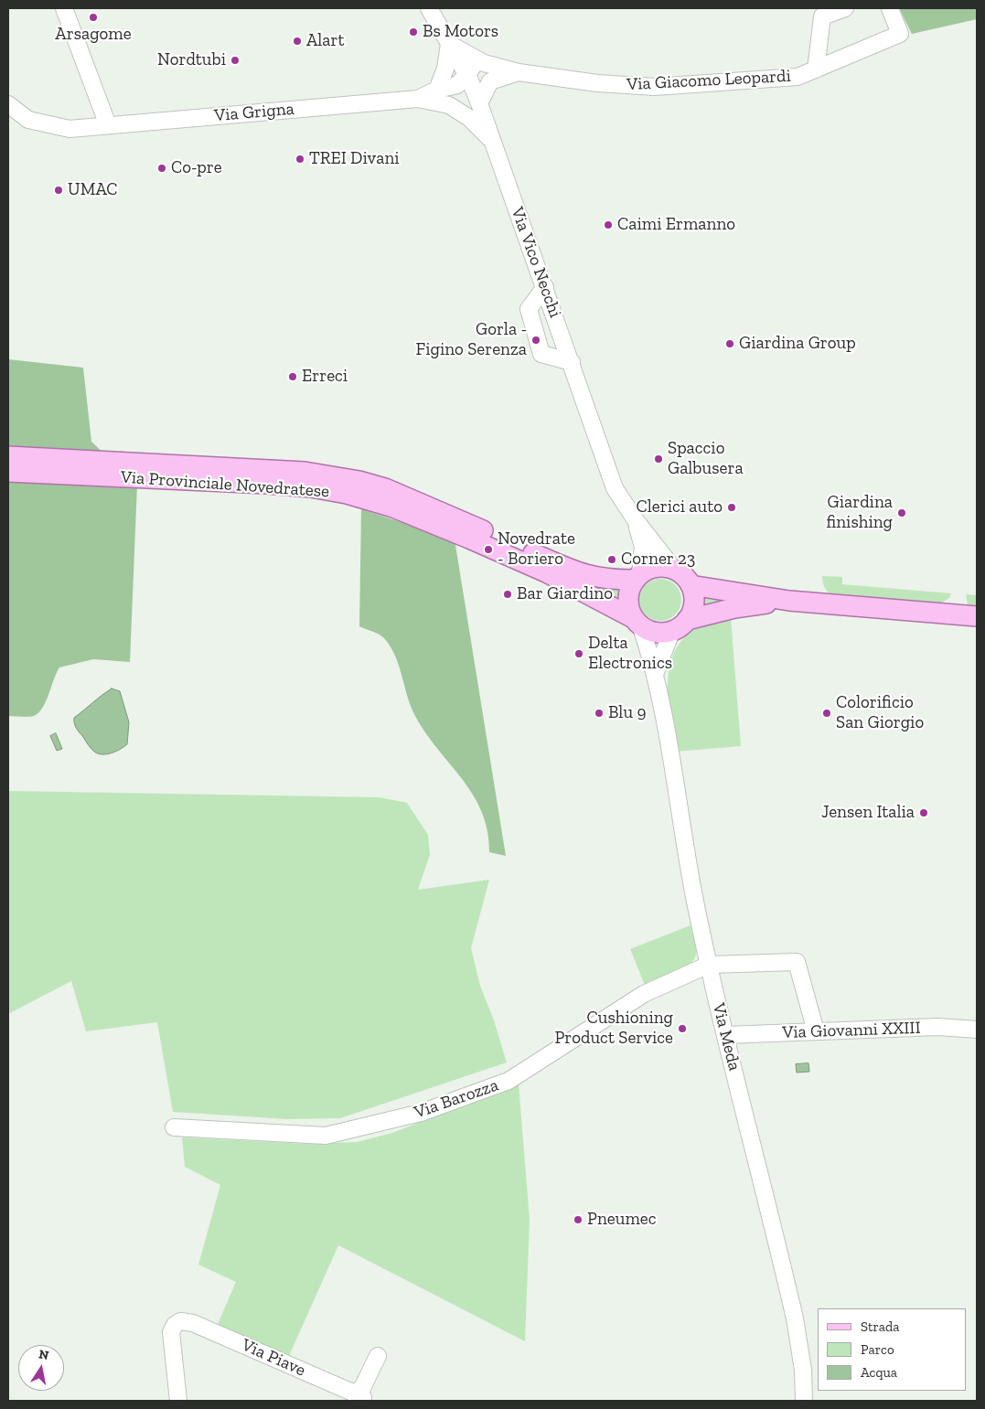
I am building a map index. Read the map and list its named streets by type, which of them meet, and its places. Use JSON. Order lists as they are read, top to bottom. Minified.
{"streets":{"main road":["Via Provinciale Novedratese"],"street":["Via Giacomo Leopardi","Via Grigna","Via Vico Necchi","Via Giovanni XXIII","Via Meda","Via Barozza","Via Piave"]},"crossings":[["Via Giacomo Leopardi","Via Vico Necchi"],["Via Grigna","Via Vico Necchi"],["Via Vico Necchi","Via Provinciale Novedratese"],["Via Vico Necchi","Via Meda"],["Via Provinciale Novedratese","Via Meda"],["Via Giovanni XXIII","Via Meda"],["Via Meda","Via Barozza"]],"places":["Arsagome","Bs Motors","Alart","Nordtubi","TREI Divani","Co-pre","UMAC","Caimi Ermanno","Gorla - Figino Serenza","Giardina Group","Erreci","Spaccio Galbusera","Clerici auto","Giardina finishing","Novedrate - Boriero","Corner 23","Bar Giardino","Delta Electronics","Blu 9","Colorificio San Giorgio","Jensen Italia","Cushioning Product Service","Pneumec"],"legend":["Strada","Parco","Acqua"],"north":"top"}
